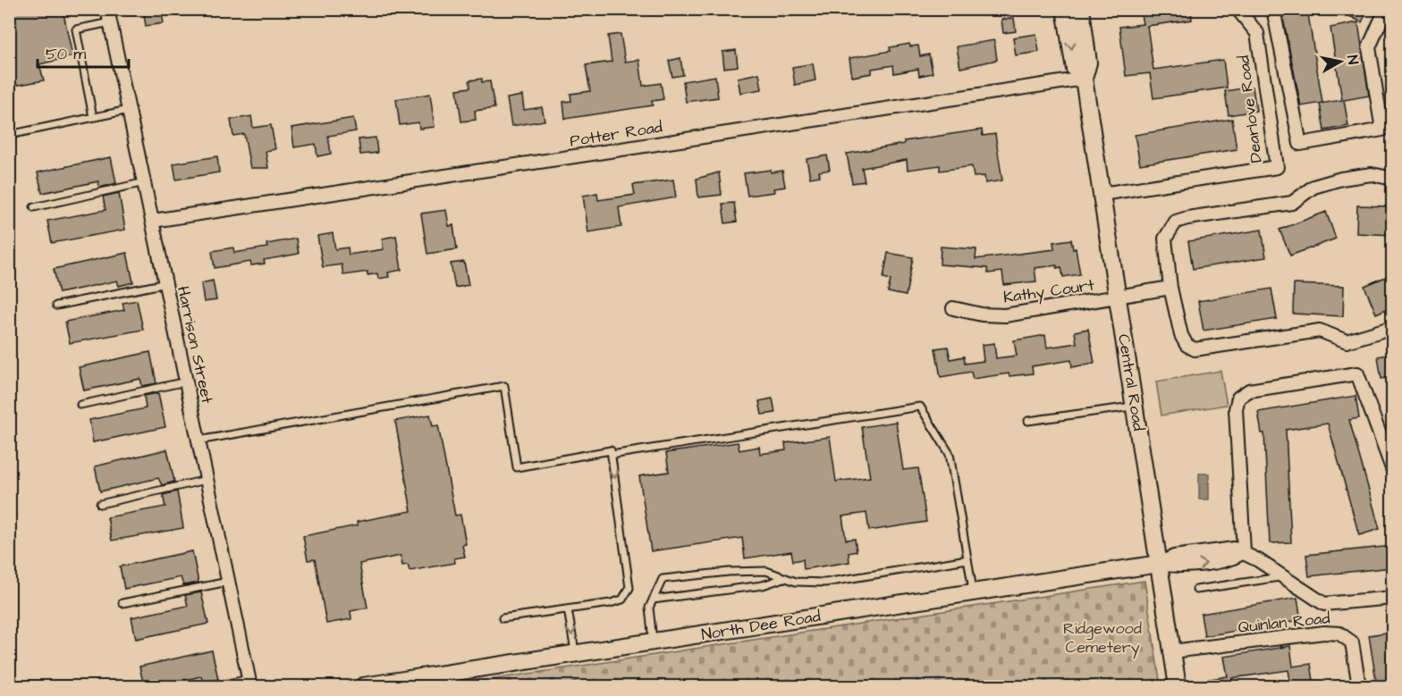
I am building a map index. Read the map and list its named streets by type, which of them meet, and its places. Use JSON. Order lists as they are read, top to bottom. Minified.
{"streets":{"street":["Dearlove Road","Potter Road","Kathy Court","Harrison Street","Central Road","Quinlan Road","North Dee Road"]},"crossings":[["Dearlove Road","Central Road"],["Potter Road","Harrison Street"],["Potter Road","Central Road"],["Kathy Court","Central Road"],["Central Road","Quinlan Road"],["Central Road","North Dee Road"]],"parks":["Ridgewood Cemetery"],"scale_bar":"50 m","north":"right"}
